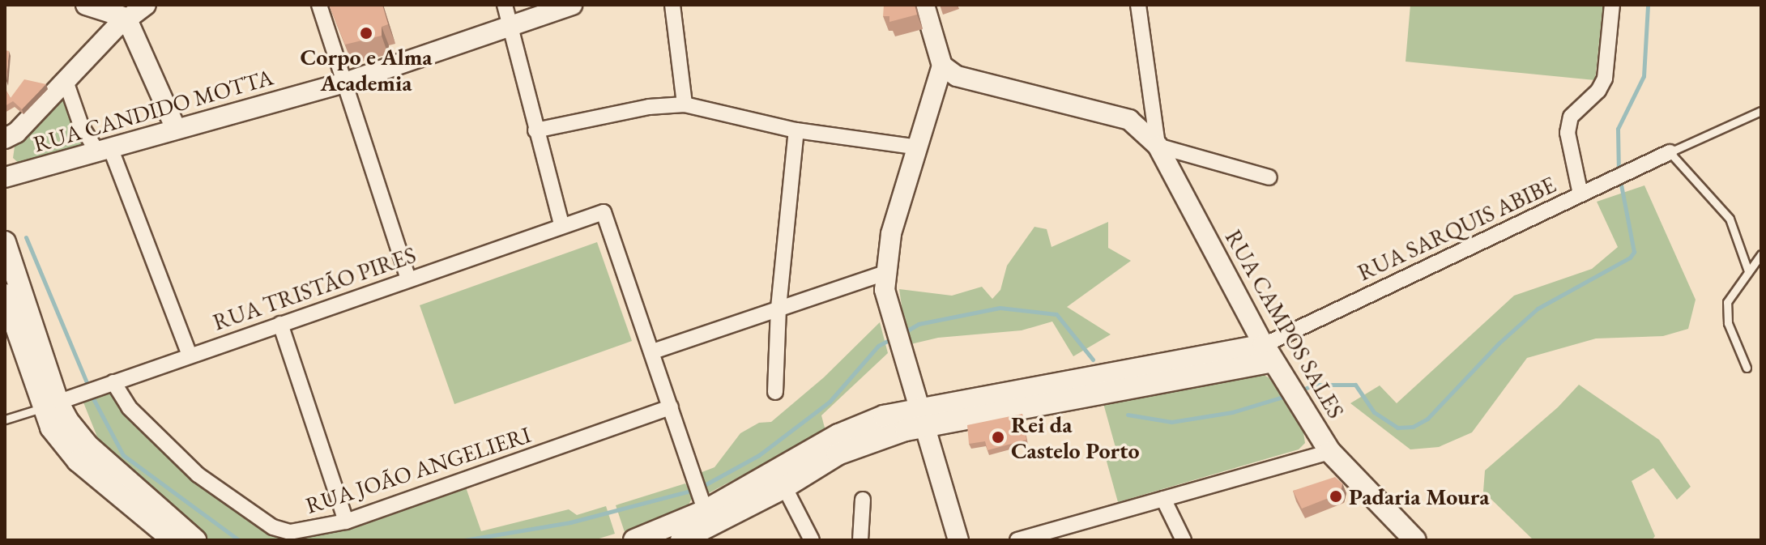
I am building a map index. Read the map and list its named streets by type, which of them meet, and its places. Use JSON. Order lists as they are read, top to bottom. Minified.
{"streets":{"main road":["RUA CAMPOS SALES"],"street":["RUA CANDIDO MOTTA","RUA SARQUIS ABIBE","RUA TRISTÃO PIRES","RUA JOÃO ANGELIERI"]},"crossings":[["RUA SARQUIS ABIBE","RUA CAMPOS SALES"],["RUA TRISTÃO PIRES","RUA JOÃO ANGELIERI"]],"places":["Corpo e Alma Academia","Rei da Castelo Porto","Padaria Moura"]}
